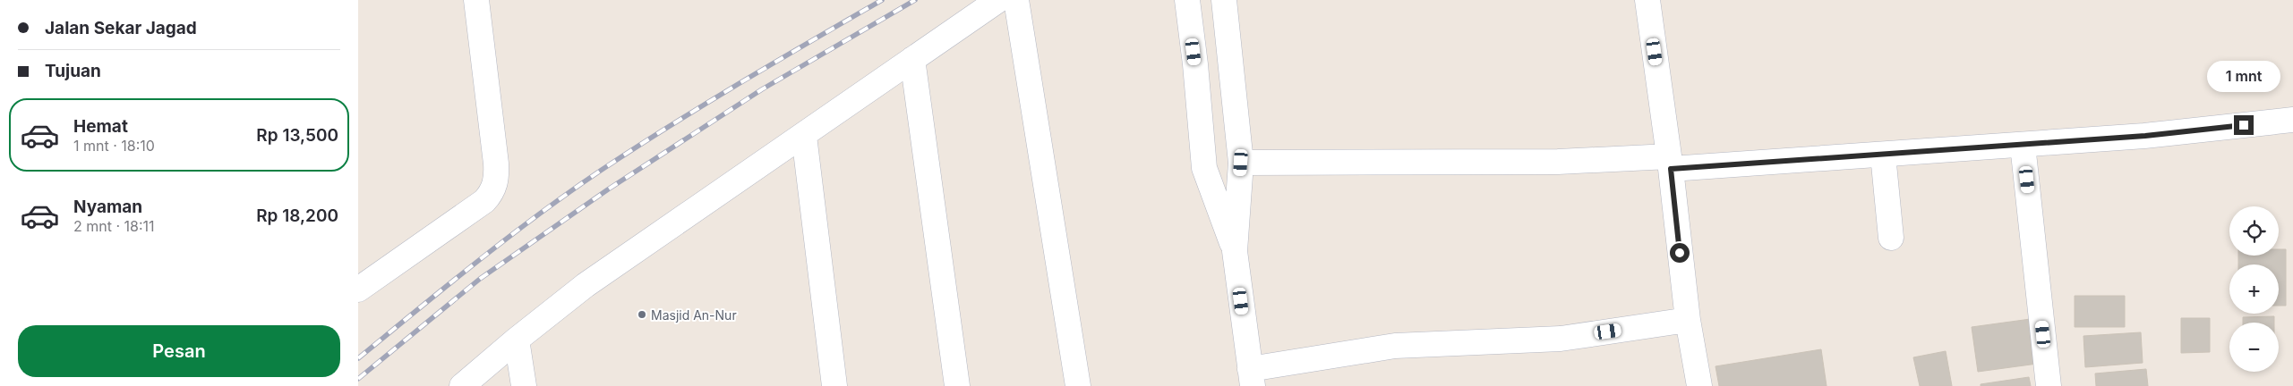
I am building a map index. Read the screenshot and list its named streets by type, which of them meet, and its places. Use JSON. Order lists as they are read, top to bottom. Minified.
{"places":["Masjid An-Nur"],"page":{"banner":["Jalan Sekar Jagad","Tujuan"],"bubble":"1 mnt","list":[{"name":"Hemat","note":"1 mnt · 18:10","value":"Rp 13,500"},{"name":"Nyaman","note":"2 mnt · 18:11","value":"Rp 18,200"}],"map_buttons":["+","−"],"buttons":"Pesan"}}
